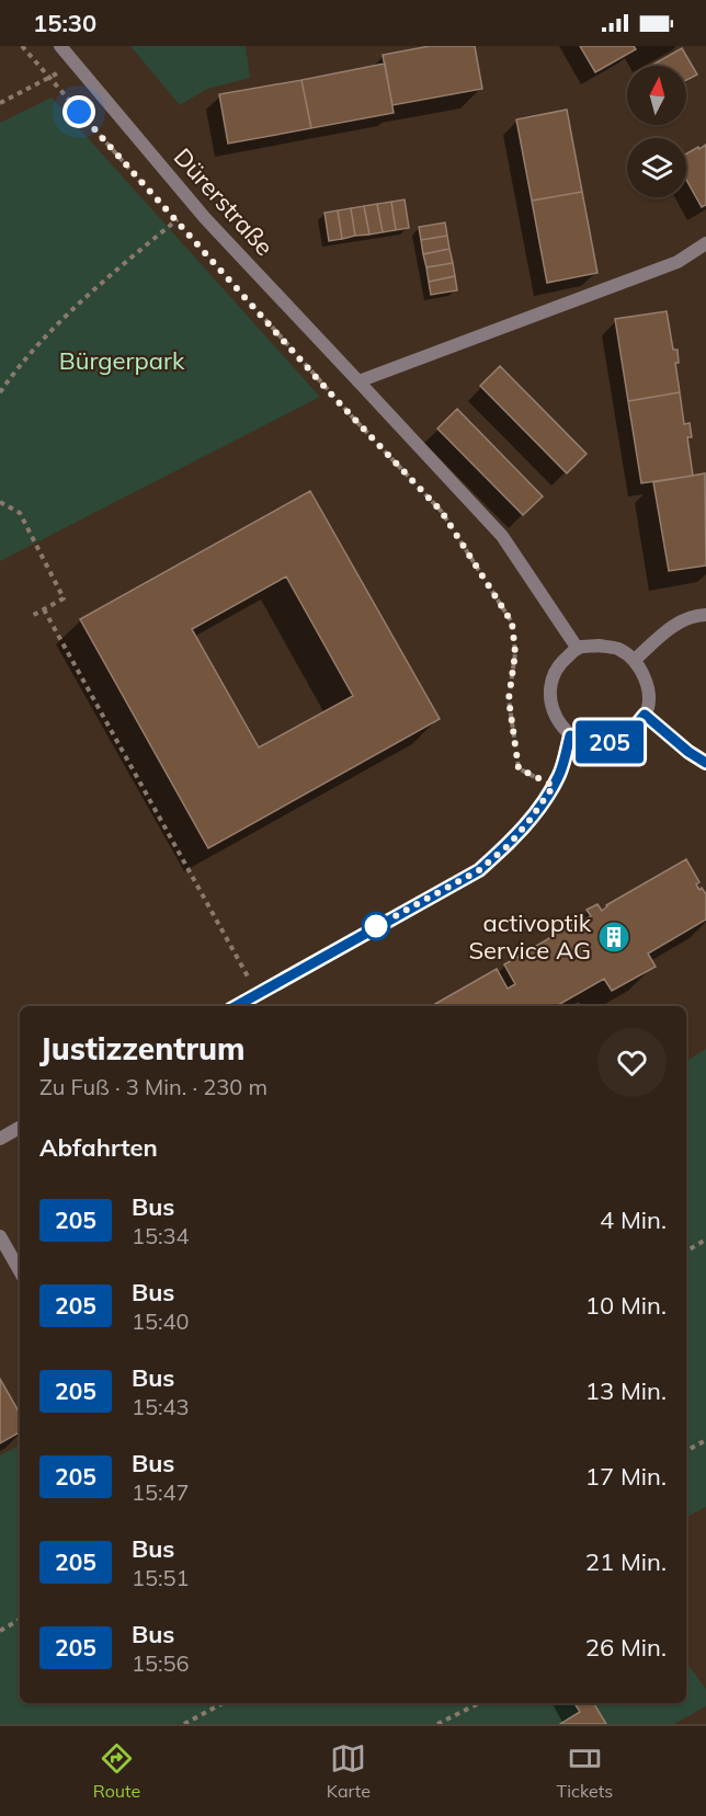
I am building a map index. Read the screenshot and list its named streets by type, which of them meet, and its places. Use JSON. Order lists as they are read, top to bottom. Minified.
{"streets":{"street":["Dürerstraße"]},"parks":["Bürgerpark"],"places":{"building":["activoptik Service AG"]},"lines":["bus line 205"],"north":"top","page":{"status":"15:30","on_map":"205","heading":[["Justizzentrum","Zu Fuß · 3 Min. · 230 m"],"Abfahrten"],"list":[{"mark":"205","name":"Bus","note":"15:34","value":"4 Min."},{"mark":"205","name":"Bus","note":"15:40","value":"10 Min."},{"mark":"205","name":"Bus","note":"15:43","value":"13 Min."},{"mark":"205","name":"Bus","note":"15:47","value":"17 Min."},{"mark":"205","name":"Bus","note":"15:51","value":"21 Min."},{"mark":"205","name":"Bus","note":"15:56","value":"26 Min."}],"tabs":["Route","Karte","Tickets"]}}
